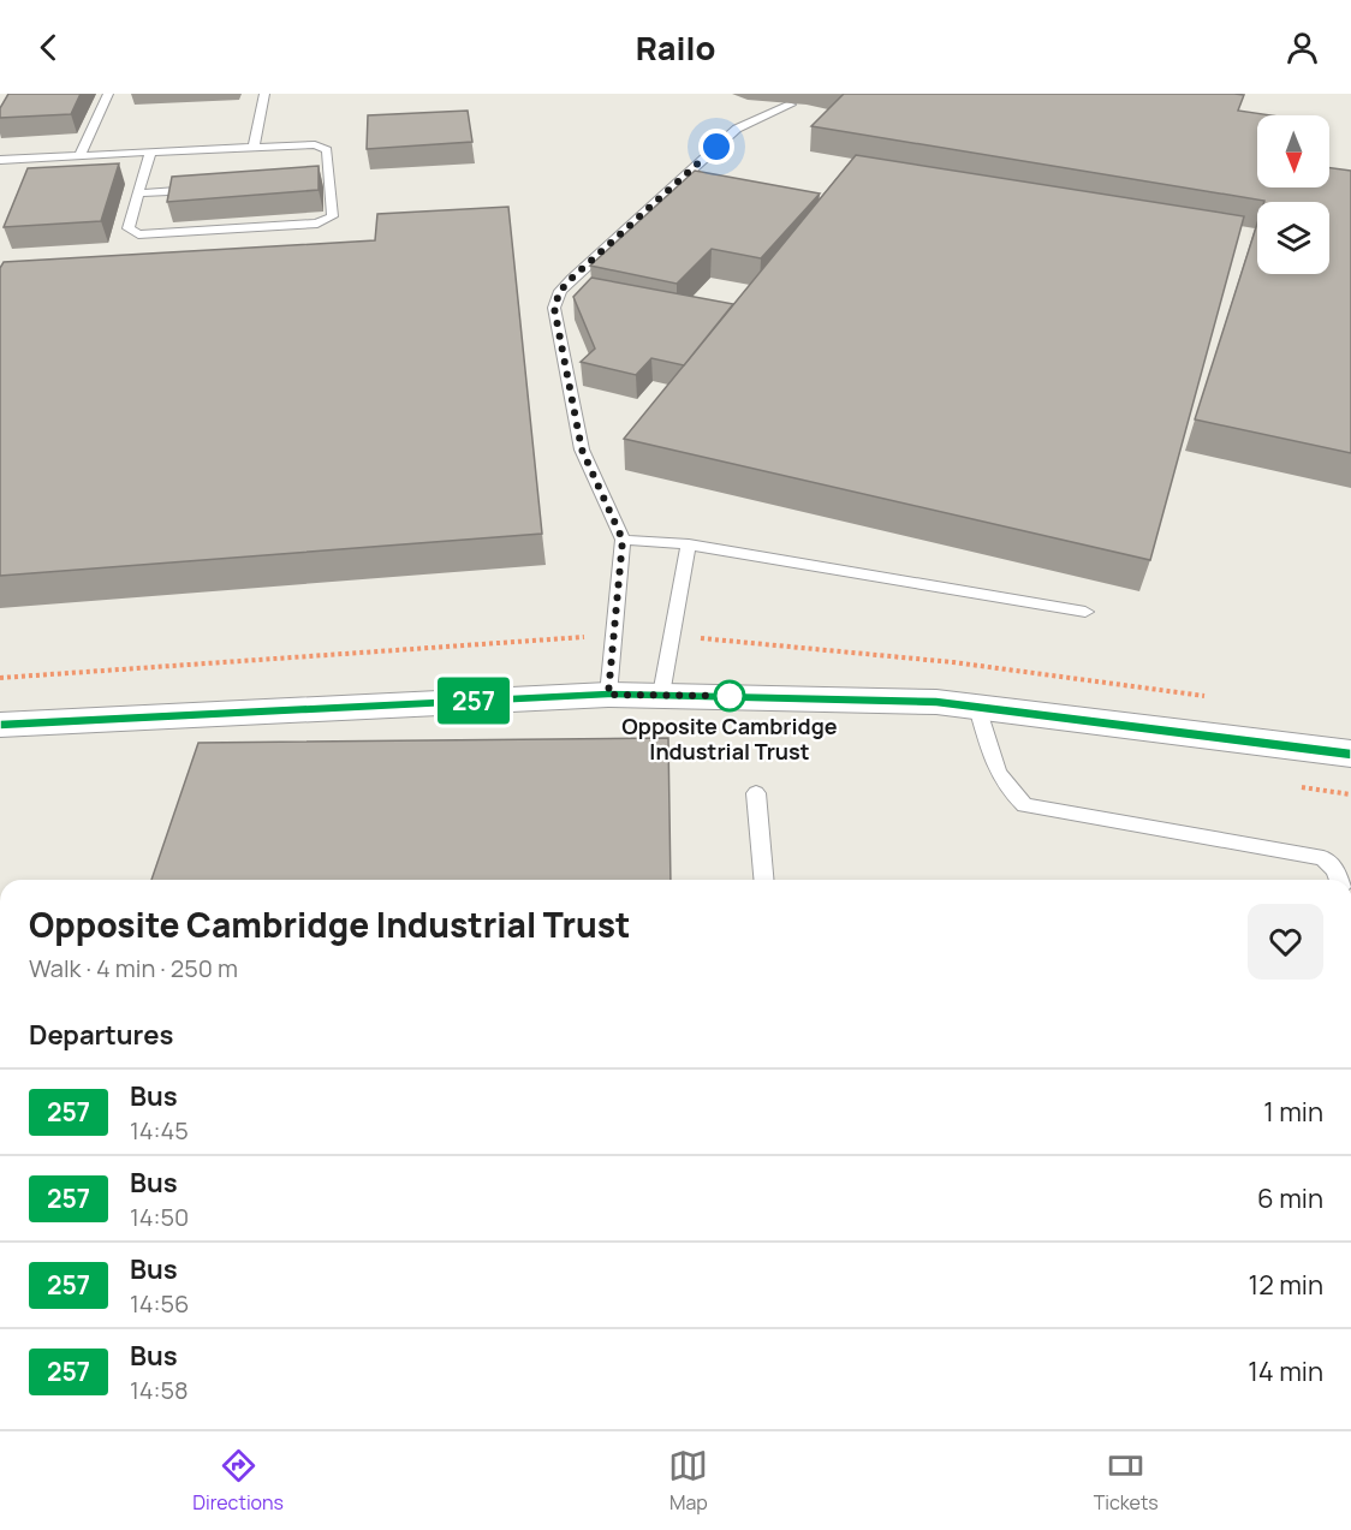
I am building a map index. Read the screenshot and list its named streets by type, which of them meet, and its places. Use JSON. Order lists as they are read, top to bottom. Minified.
{"places":["Opposite Cambridge Industrial Trust"],"lines":["bus line 257"],"north":"bottom","page":{"header":"Railo","on_map":"257","heading":[["Opposite Cambridge Industrial Trust","Walk · 4 min · 250 m"],"Departures"],"list":[{"mark":"257","name":"Bus","note":"14:45","value":"1 min"},{"mark":"257","name":"Bus","note":"14:50","value":"6 min"},{"mark":"257","name":"Bus","note":"14:56","value":"12 min"},{"mark":"257","name":"Bus","note":"14:58","value":"14 min"}],"tabs":["Directions","Map","Tickets"]}}
